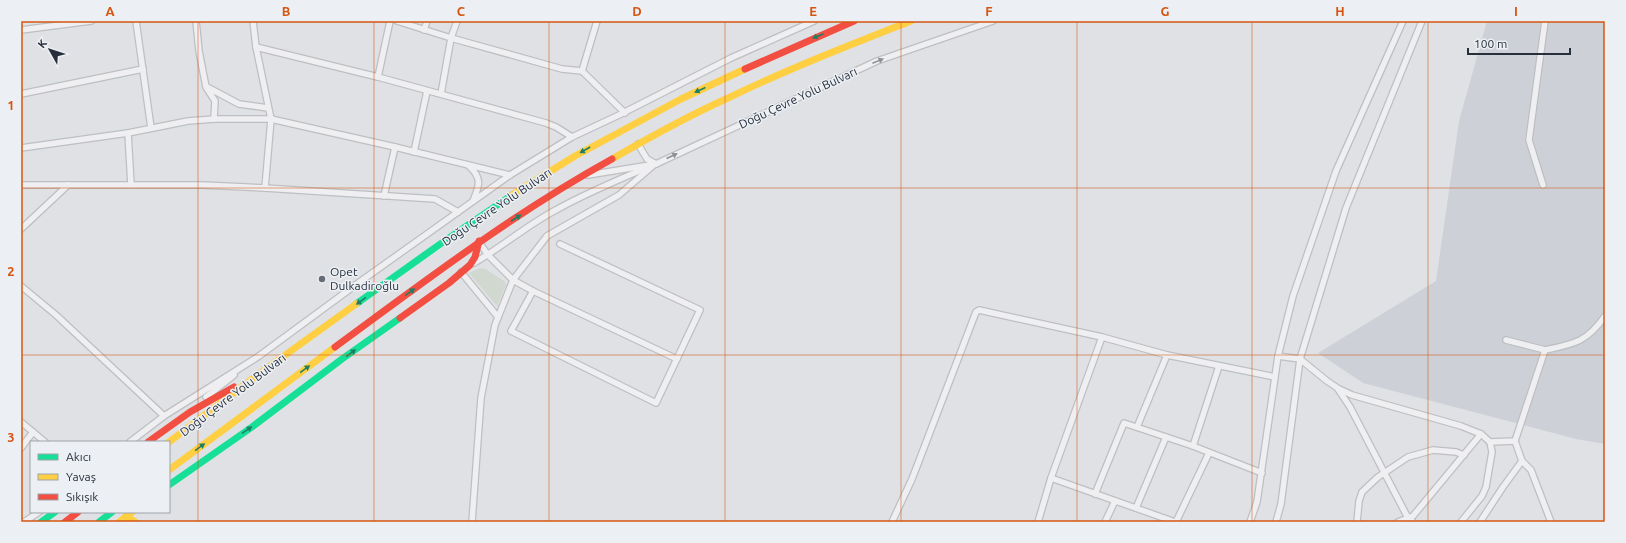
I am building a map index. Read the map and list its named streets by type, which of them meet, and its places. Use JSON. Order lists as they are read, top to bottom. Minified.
{"streets":{"main road":["Doğu Çevre Yolu Bulvarı"]},"places":["Opet Dulkadiroğlu"],"legend":["Akıcı","Yavaş","Sıkışık"],"scale_bar":"100 m","north":"top left","grid":{"columns":["A","B","C","D","E","F","G","H","I"],"rows":["1","2","3"]}}
